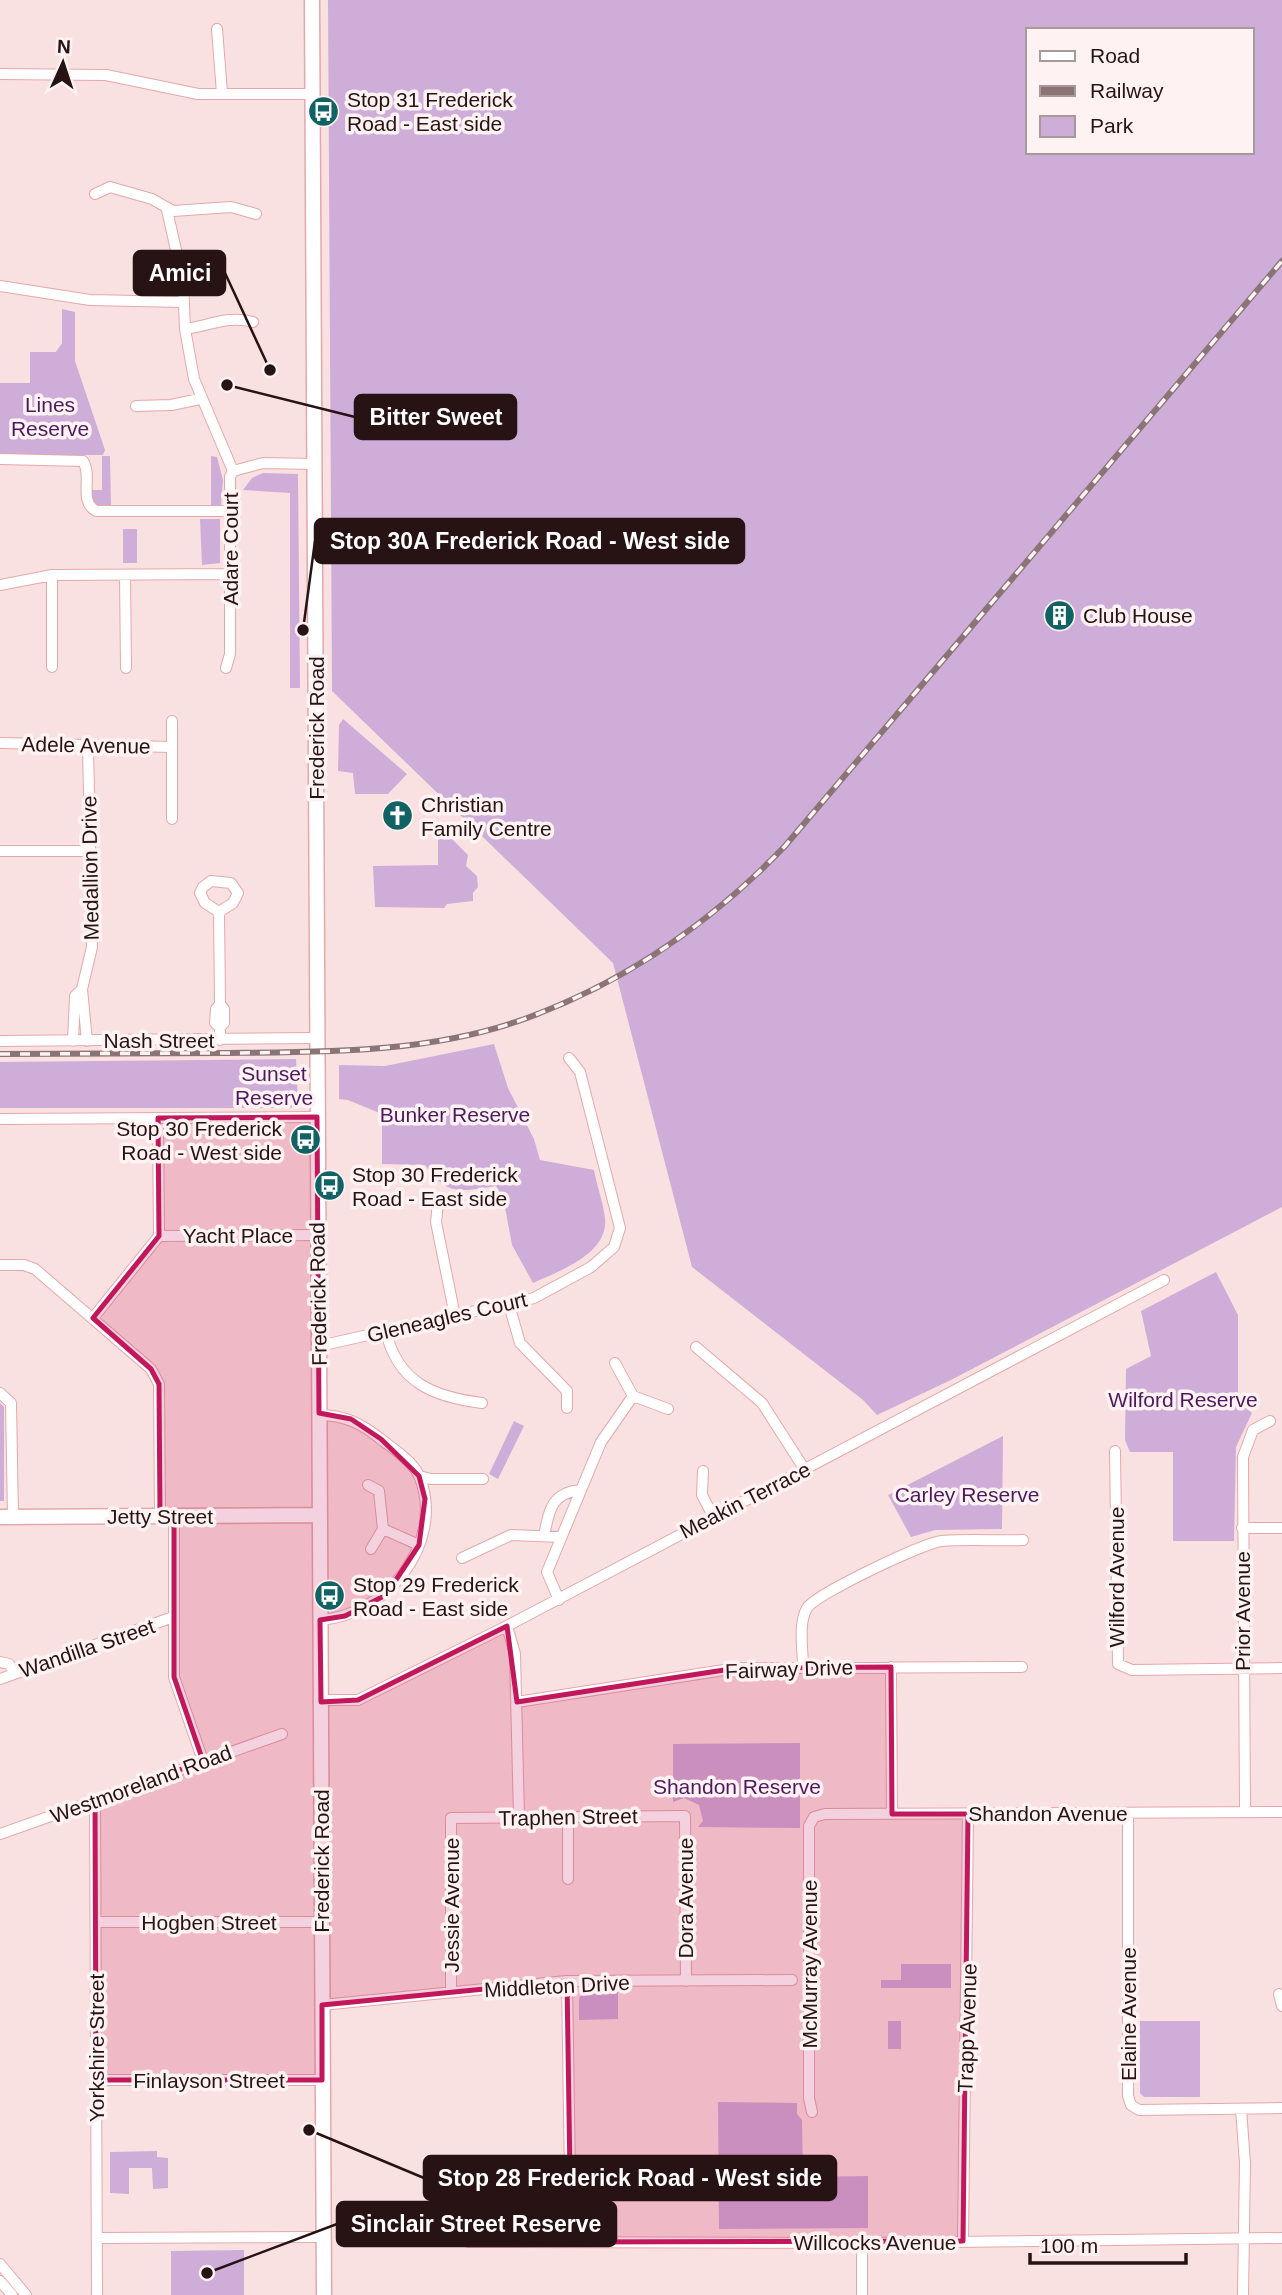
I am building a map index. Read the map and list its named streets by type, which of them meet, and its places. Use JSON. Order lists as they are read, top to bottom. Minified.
{"streets":{"main road":["Frederick Road","Jetty Street"],"street":["Adare Court","Adele Avenue","Medallion Drive","Nash Street","Yacht Place","Gleneagles Court","Meakin Terrace","Wilford Avenue","Prior Avenue","Wandilla Street","Fairway Drive","Westmoreland Road","Shandon Avenue","Traphen Street","Dora Avenue","Jessie Avenue","Hogben Street","McMurray Avenue","Middleton Drive","Elaine Avenue","Trapp Avenue","Yorkshire Street","Finlayson Street","Willcocks Avenue"]},"crossings":[["Adare Court","Frederick Road"],["Frederick Road","Nash Street"],["Frederick Road","Yacht Place"],["Frederick Road","Gleneagles Court"],["Frederick Road","Meakin Terrace"],["Frederick Road","Jetty Street"],["Frederick Road","Hogben Street"],["Frederick Road","Middleton Drive"],["Frederick Road","Finlayson Street"],["Adele Avenue","Medallion Drive"],["Medallion Drive","Nash Street"],["Wilford Avenue","Prior Avenue"],["Prior Avenue","Shandon Avenue"],["Westmoreland Road","Yorkshire Street"],["Shandon Avenue","McMurray Avenue"],["Shandon Avenue","Elaine Avenue"],["Shandon Avenue","Trapp Avenue"],["Traphen Street","Dora Avenue"],["Traphen Street","Jessie Avenue"],["Dora Avenue","Middleton Drive"],["Jessie Avenue","Middleton Drive"],["Hogben Street","Yorkshire Street"],["Trapp Avenue","Willcocks Avenue"],["Yorkshire Street","Finlayson Street"]],"parks":["Lines Reserve","Sunset Reserve","Bunker Reserve","Wilford Reserve","Carley Reserve","Shandon Reserve"],"places":{"bus stop":["Stop 31 Frederick Road - East side","Stop 30 Frederick Road - West side","Stop 30 Frederick Road - East side","Stop 29 Frederick Road - East side"],"other":["Amici","Bitter Sweet","Stop 30A Frederick Road - West side","Stop 28 Frederick Road - West side","Sinclair Street Reserve"],"building":["Club House"],"church":["Christian Family Centre"]},"legend":["Road","Railway","Park"],"scale_bar":"100 m","north":"top"}
